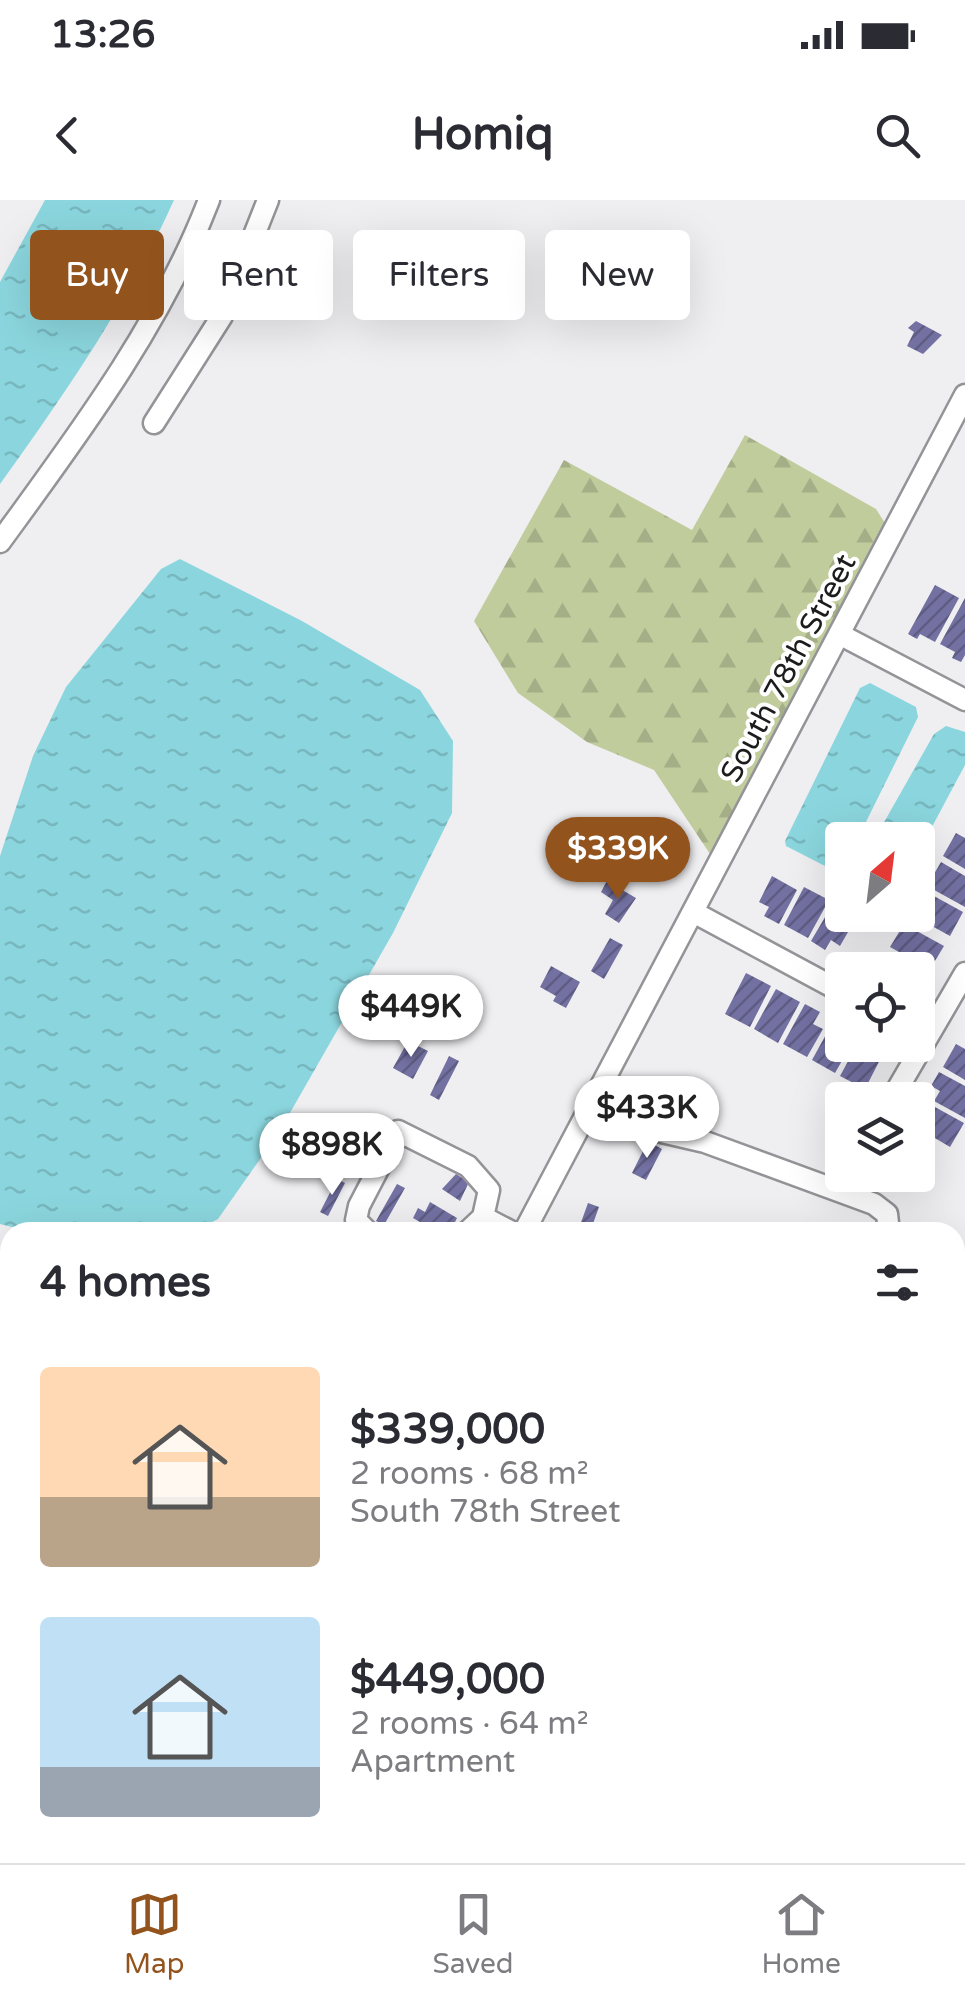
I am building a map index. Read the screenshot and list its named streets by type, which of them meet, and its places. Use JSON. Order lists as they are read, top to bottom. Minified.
{"streets":{"street":["South 78th Street"]},"north":"top right","page":{"status":"13:26","header":"Homiq","chip":["Buy","Rent","Filters","New"],"price":["$339K","$449K","$433K","$898K"],"heading":"4 homes","list":[{"name":"$339,000","note":"2 rooms · 68 m² · South 78th Street"},{"name":"$449,000","note":"2 rooms · 64 m² · Apartment"}],"tabs":["Map","Saved","Home"]}}
